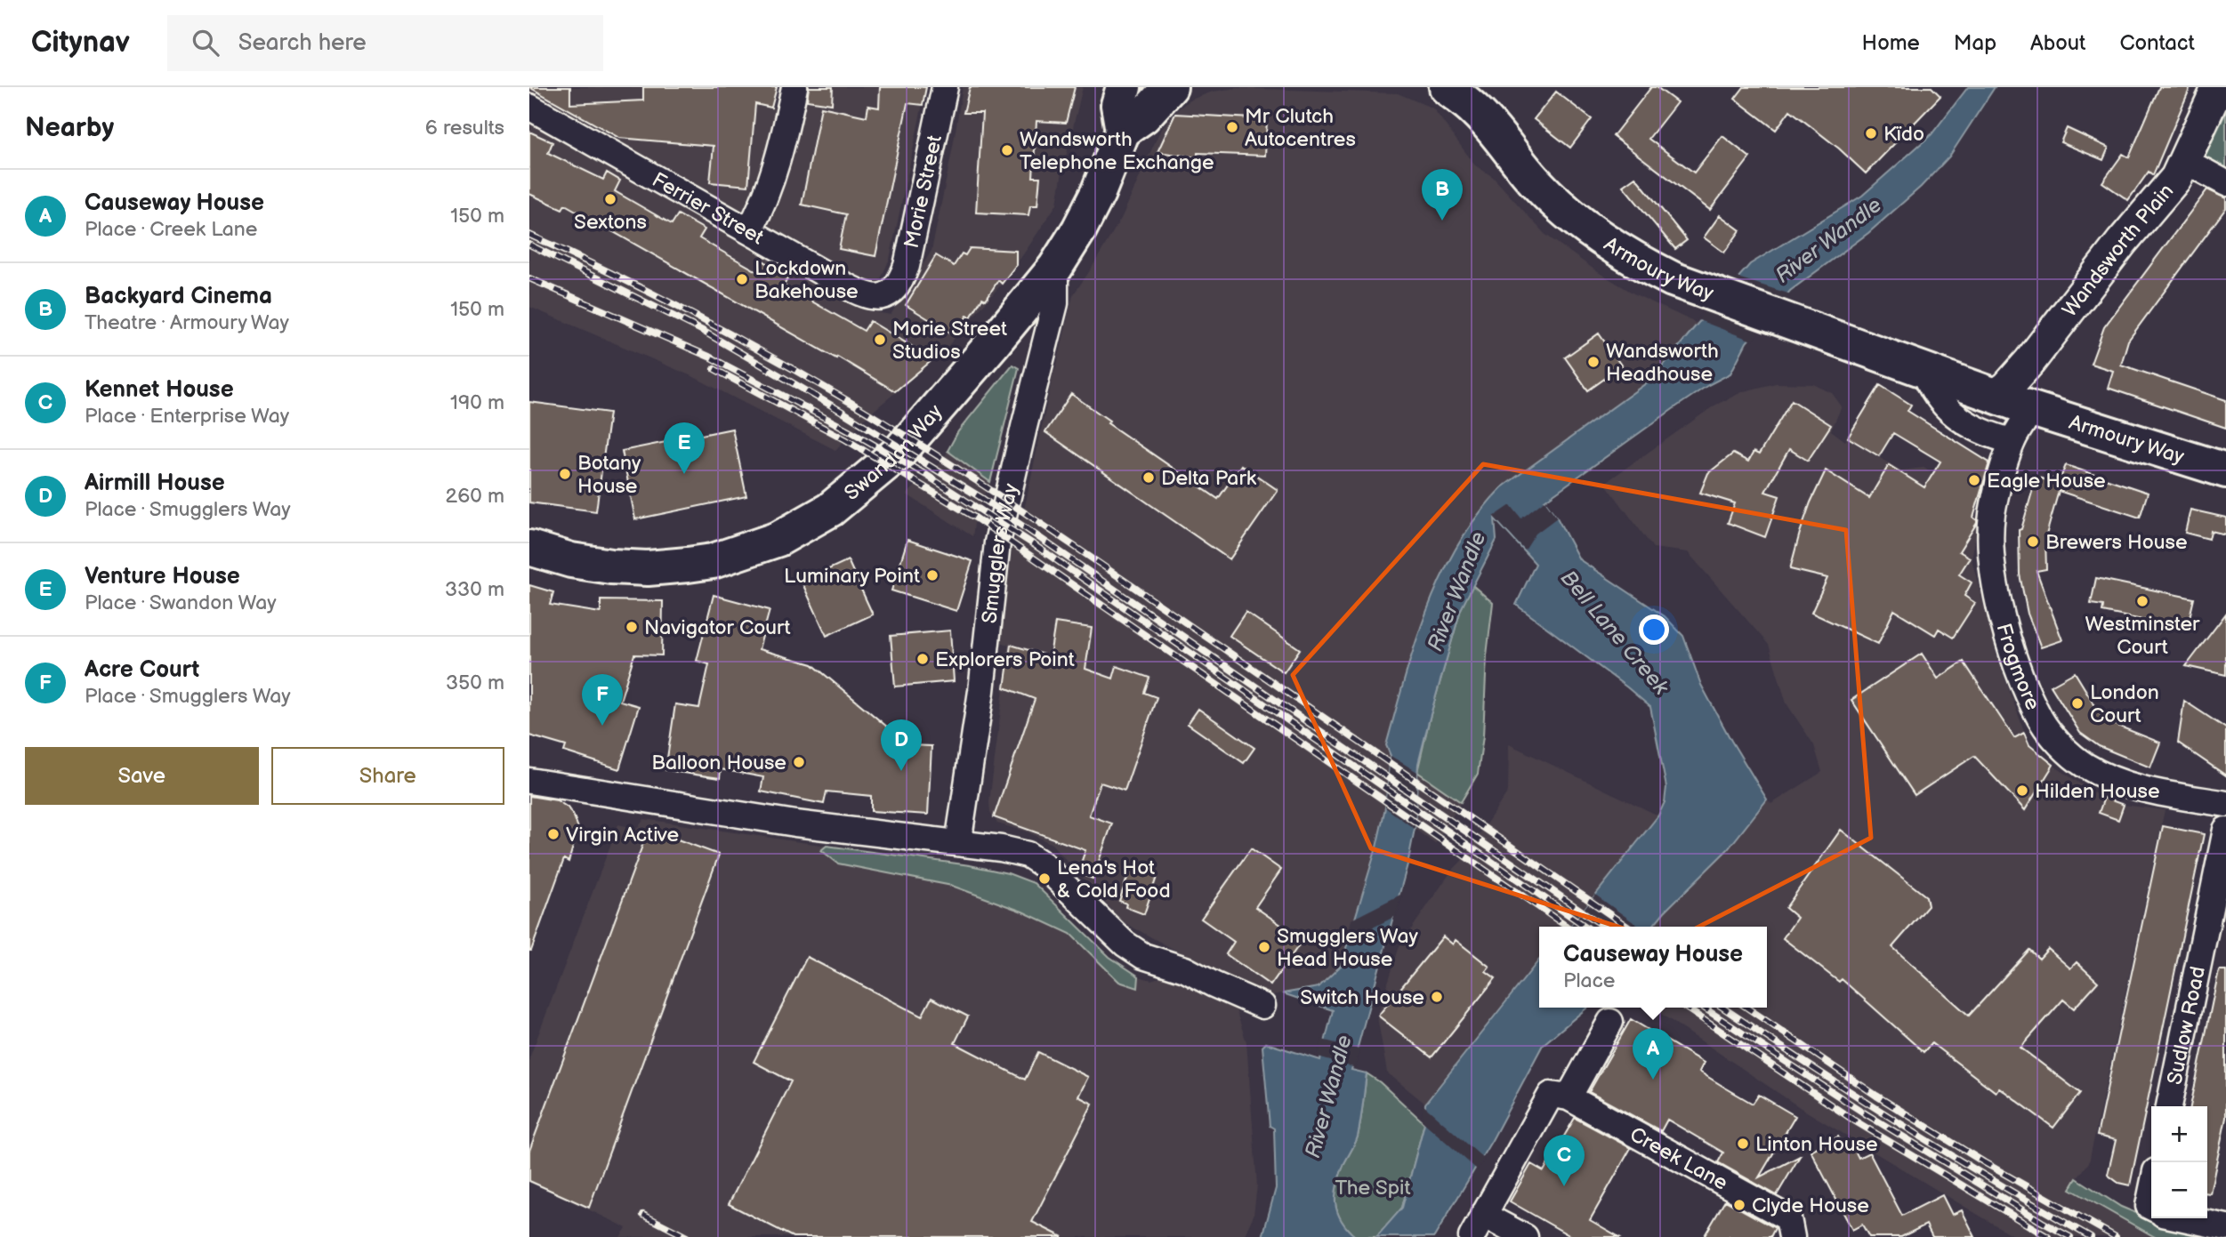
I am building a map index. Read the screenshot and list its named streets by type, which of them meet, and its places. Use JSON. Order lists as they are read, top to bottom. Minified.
{"streets":{"highway":["Armoury Way","Swandon Way"],"main road":["Wandsworth Plain"],"street":["Morie Street","Ferrier Street","Smugglers Way","Frogmore","Sudlow Road","Creek Lane"]},"crossings":[["Morie Street","Ferrier Street"],["Wandsworth Plain","Armoury Way"],["Armoury Way","Frogmore"],["Swandon Way","Smugglers Way"]],"water":["River Wandle","Bell Lane Creek"],"parks":["The Spit"],"places":["Mr Clutch Autocentres","Kïdo","Wandsworth Telephone Exchange","Sextons","Lockdown Bakehouse","Morie Street Studios","Wandsworth Headhouse","Botany House","Delta Park","Eagle House","Brewers House","Luminary Point","Westminster Court","Navigator Court","Explorers Point","London Court","Balloon House","Hilden House","Virgin Active","Lena's Hot & Cold Food","Smugglers Way Head House","Switch House","Linton House","Clyde House"],"page":{"header":"Citynav","search":"Search here","nav":["Home","Map","About","Contact"],"heading":["Nearby","6 results"],"list":[{"mark":"A","name":"Causeway House","note":"Place · Creek Lane","value":"150 m"},{"mark":"B","name":"Backyard Cinema","note":"Theatre · Armoury Way","value":"150 m"},{"mark":"C","name":"Kennet House","note":"Place · Enterprise Way","value":"190 m"},{"mark":"D","name":"Airmill House","note":"Place · Smugglers Way","value":"260 m"},{"mark":"E","name":"Venture House","note":"Place · Swandon Way","value":"330 m"},{"mark":"F","name":"Acre Court","note":"Place · Smugglers Way","value":"350 m"}],"pins":["B","E","F","D","A","C"],"buttons":["Save","Share"],"popup":["Causeway House","Place"],"map_buttons":["+","−"]}}
